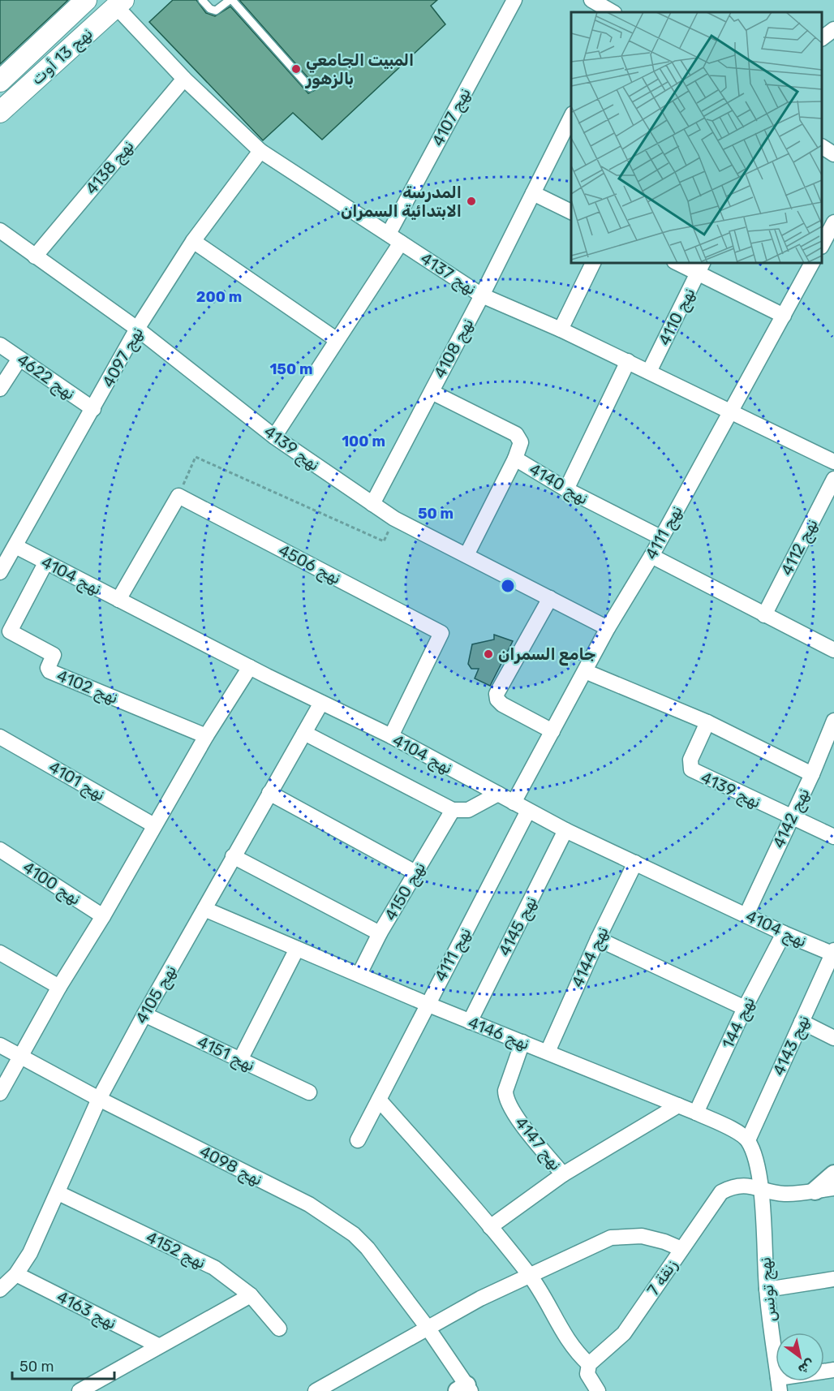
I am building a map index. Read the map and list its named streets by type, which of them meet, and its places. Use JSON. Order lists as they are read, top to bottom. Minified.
{"streets":{"main road":["نهج 13 أوت"],"street":["نهج 4107","نهج 4138","نهج 4137","نهج 4110","نهج 4108","نهج 4097","نهج 4622","نهج 4139","نهج 4140","نهج 4111","نهج 4112","نهج 4506","نهج 4104","نهج 4102","نهج 4101","نهج 4142","نهج 4100","نهج 4150","نهج 4145","نهج 4144","نهج 4105","نهج 144","نهج 4146","نهج 4143","نهج 4151","نهج 4147","نهج 4098","نهج 4152","زنقة 7","نهج تونس","نهج 4163"]},"crossings":[["نهج 13 أوت","نهج 4137"],["نهج 4107","نهج 4137"],["نهج 4138","نهج 4137"],["نهج 4138","نهج 4139"],["نهج 4137","نهج 4110"],["نهج 4137","نهج 4108"],["نهج 4137","نهج 4097"],["نهج 4137","نهج 4111"],["نهج 4108","نهج 4139"],["نهج 4108","نهج 4140"],["نهج 4097","نهج 4622"],["نهج 4097","نهج 4139"],["نهج 4097","نهج 4104"],["نهج 4139","نهج 4111"],["نهج 4139","نهج 4142"],["نهج 4140","نهج 4111"],["نهج 4111","نهج 4104"],["نهج 4111","نهج 4146"],["نهج 4506","نهج 4104"],["نهج 4104","نهج 4102"],["نهج 4104","نهج 4142"],["نهج 4104","نهج 4145"],["نهج 4104","نهج 4144"],["نهج 4104","نهج 4105"],["نهج 4104","نهج 144"],["نهج 4104","نهج 4143"],["نهج 4150","نهج 4146"],["نهج 4145","نهج 4146"],["نهج 4144","نهج 4146"],["نهج 4105","نهج 4146"],["نهج 4105","نهج 4151"],["نهج 4105","نهج 4098"],["نهج 4105","نهج 4152"],["نهج 4105","نهج 4163"],["نهج 144","نهج 4146"],["نهج 4146","نهج 4143"],["نهج 4146","نهج 4147"],["زنقة 7","نهج تونس"]],"places":["المبيت الجامعي بالزهور","المدرسة الابتدائية السمران","جامع السمران"],"scale_bar":"50 m","north":"bottom right","rings":["200 m","150 m","100 m","50 m"]}
